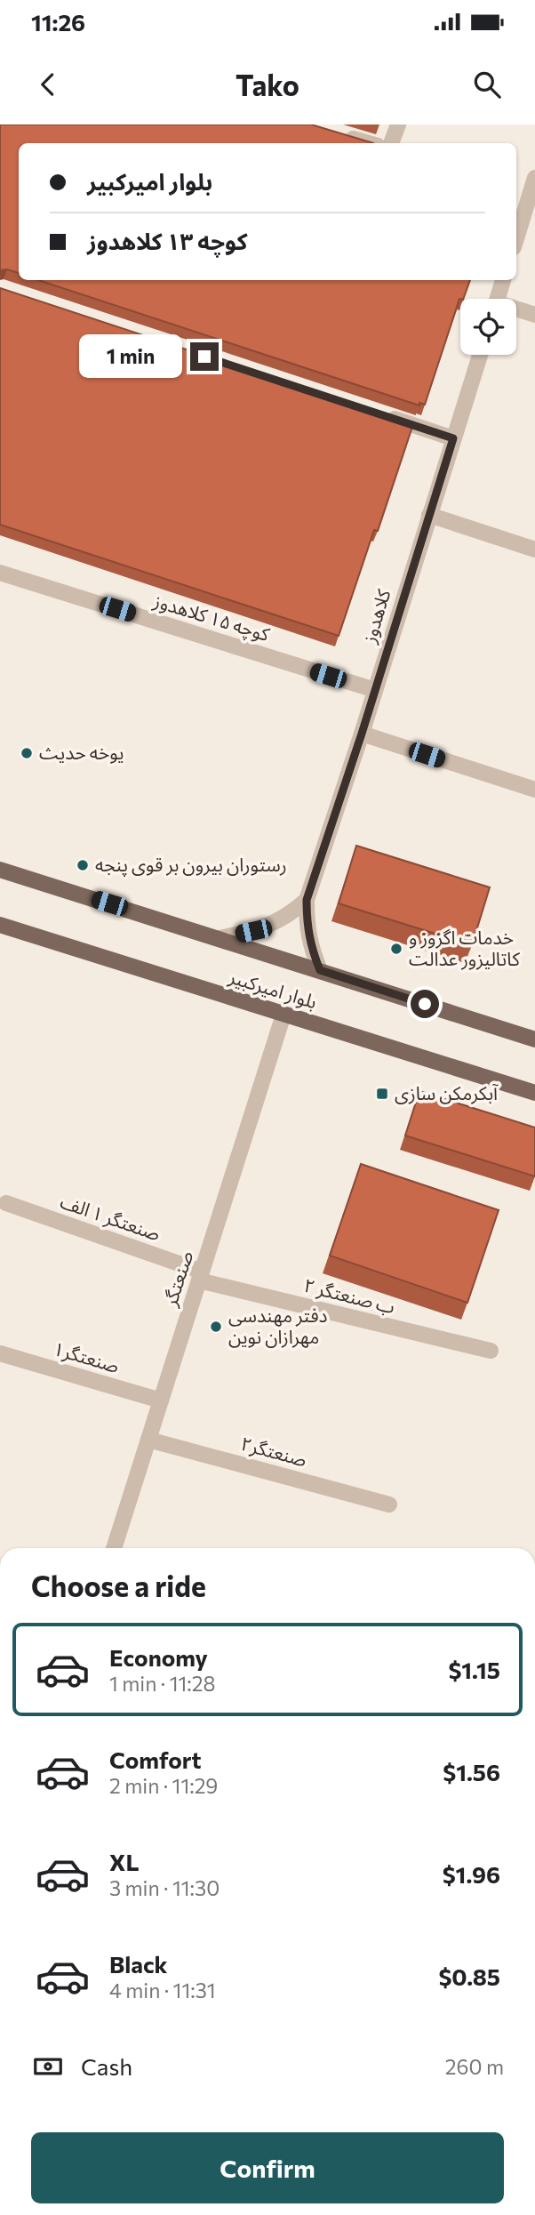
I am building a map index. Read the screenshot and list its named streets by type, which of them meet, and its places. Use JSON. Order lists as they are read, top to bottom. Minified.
{"streets":{"main road":["بلوار امیرکبیر"],"street":["کلاهدوز","کوچه ۱۵ کلاهدوز","صنعتگر ۱ الف","صنعتگر","۲ ب صنعتگر","صنعتگر۱","صنعتگر۲"]},"crossings":[["کلاهدوز","کوچه ۱۵ کلاهدوز"],["کلاهدوز","بلوار امیرکبیر"],["بلوار امیرکبیر","صنعتگر"],["صنعتگر ۱ الف","صنعتگر"],["صنعتگر ۱ الف","۲ ب صنعتگر"],["صنعتگر","۲ ب صنعتگر"],["صنعتگر","صنعتگر۱"],["صنعتگر","صنعتگر۲"]],"places":{"other":["یوخه حدیث","رستوران بیرون بر قوی پنجه","خدمات اگزوز و کاتالیزور عدالت","دفتر مهندسی مهرازان نوین"],"transit":["آبکرمکن سازی"]},"page":{"status":"11:26","header":"Tako","banner":["بلوار امیرکبیر","کوچه ۱۳ کلاهدوز"],"bubble":"1 min","heading":"Choose a ride","list":[{"name":"Economy","note":"1 min · 11:28","value":"$1.15"},{"name":"Comfort","note":"2 min · 11:29","value":"$1.56"},{"name":"XL","note":"3 min · 11:30","value":"$1.96"},{"name":"Black","note":"4 min · 11:31","value":"$0.85"}],"pay":["Cash","260 m"],"buttons":"Confirm"}}
